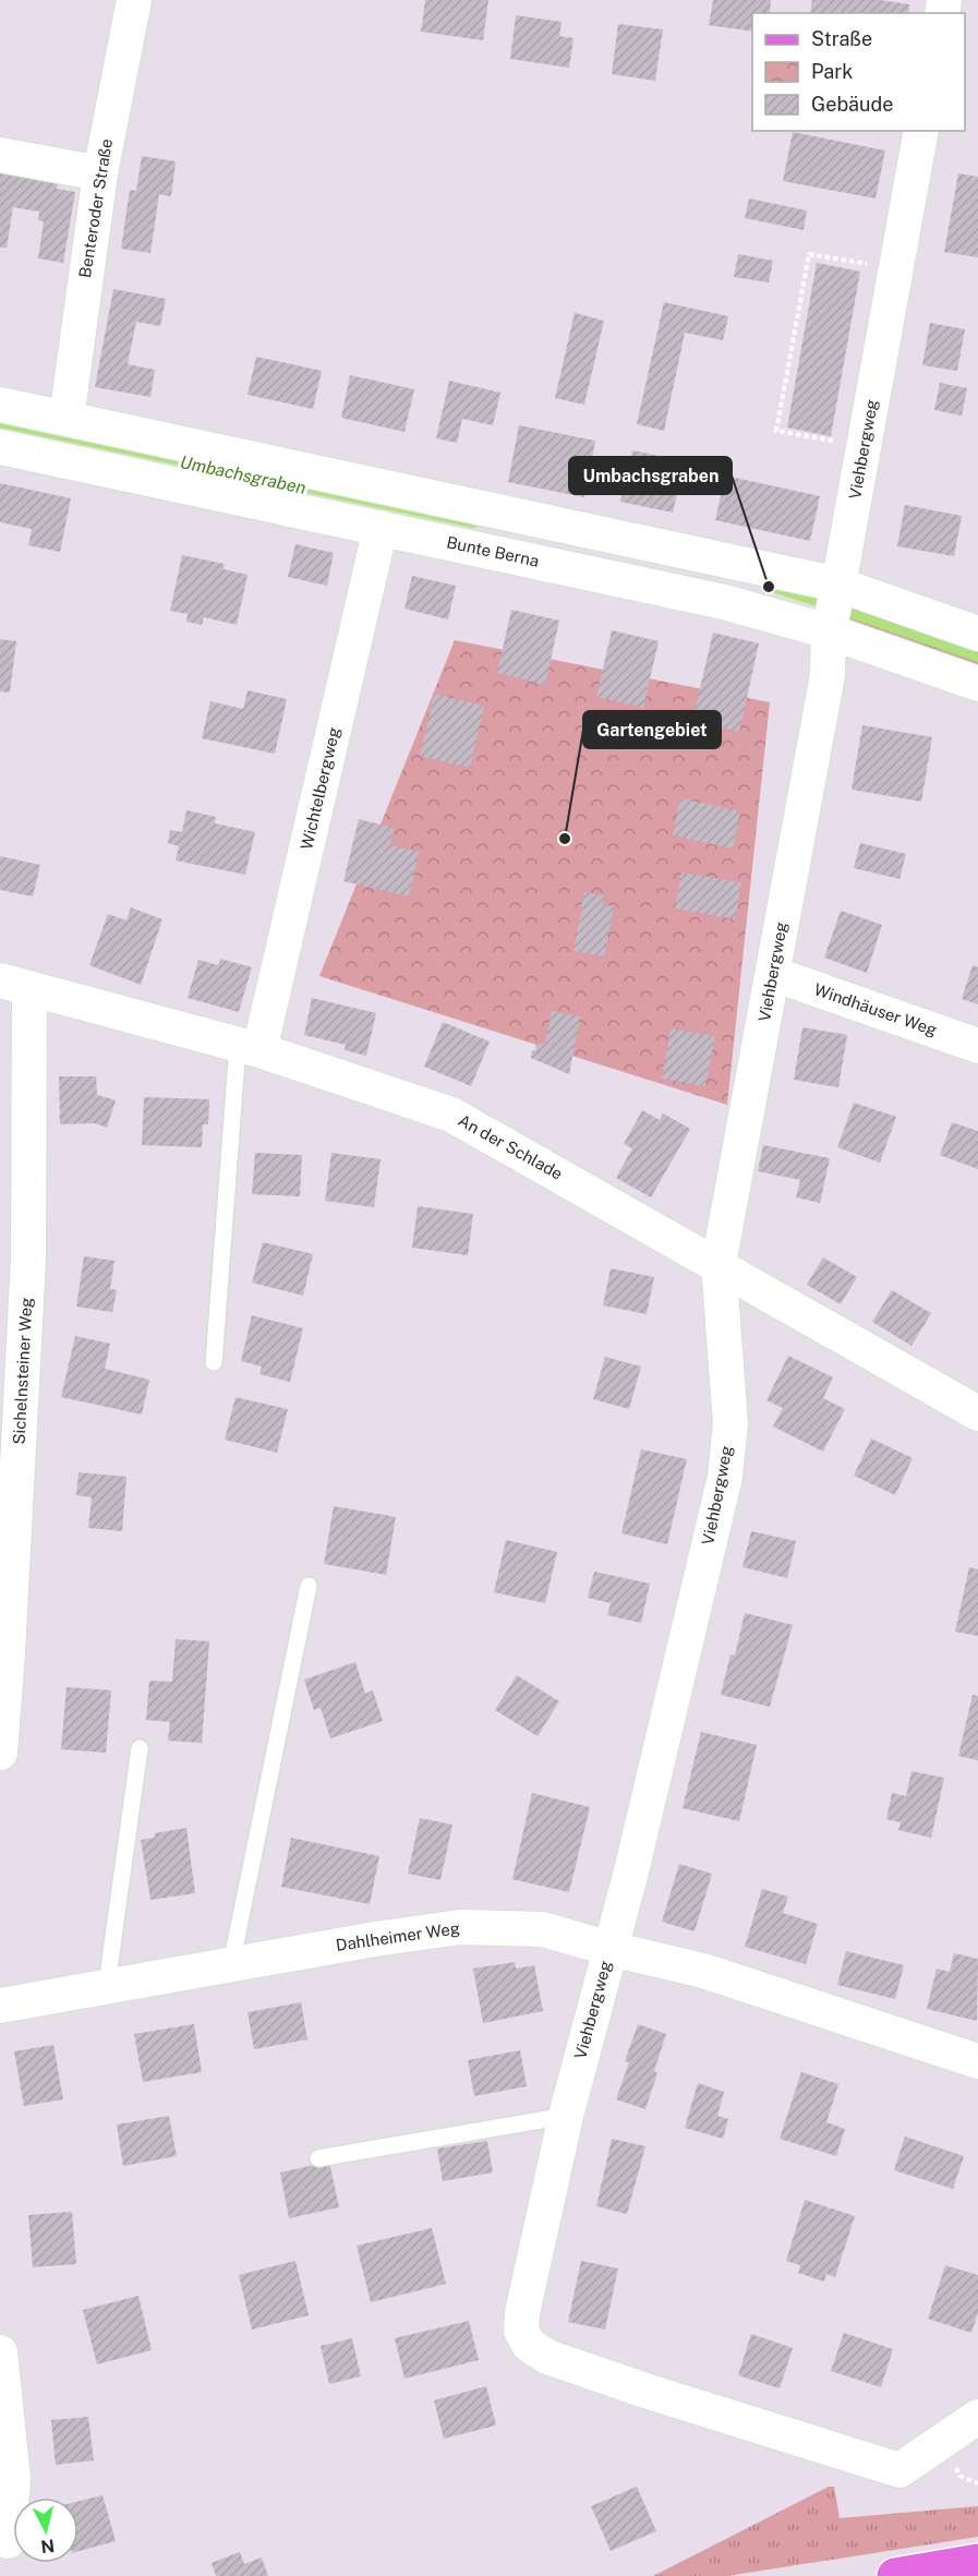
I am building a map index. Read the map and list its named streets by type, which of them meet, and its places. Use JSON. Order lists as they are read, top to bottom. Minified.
{"streets":{"street":["Benteroder Straße","Viehbergweg","Bunte Berna","Wichtelbergweg","Windhäuser Weg","An der Schlade","Sichelnsteiner Weg","Dahlheimer Weg"]},"crossings":[["Benteroder Straße","Bunte Berna"],["Viehbergweg","Bunte Berna"],["Viehbergweg","Windhäuser Weg"],["Viehbergweg","An der Schlade"],["Viehbergweg","Dahlheimer Weg"],["Bunte Berna","Wichtelbergweg"],["Wichtelbergweg","An der Schlade"],["An der Schlade","Sichelnsteiner Weg"]],"water":["Umbachsgraben"],"places":["Umbachsgraben","Gartengebiet"],"legend":["Straße","Park","Gebäude"],"north":"bottom"}
